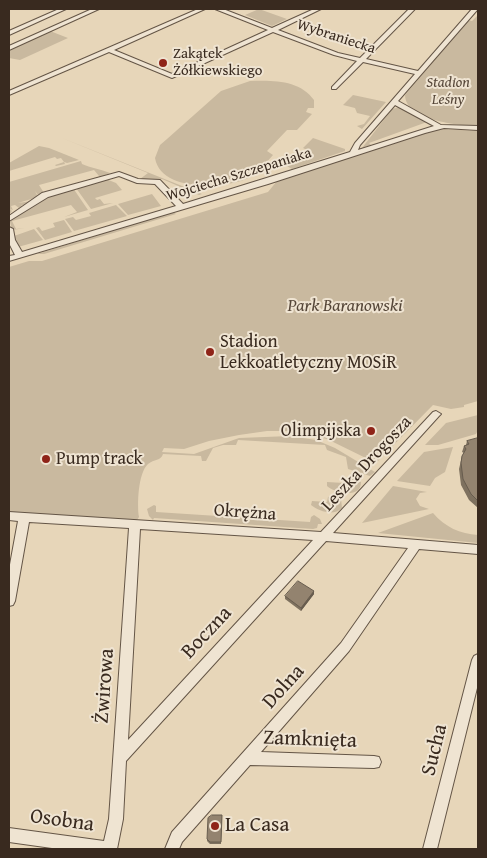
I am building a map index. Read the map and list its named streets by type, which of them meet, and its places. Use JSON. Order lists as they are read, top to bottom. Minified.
{"streets":{"street":["Wybraniecka","Wojciecha Szczepaniaka","Leszka Drogosza","Okrężna","Boczna","Żwirowa","Dolna","Zamknięta","Sucha","Osobna"]},"crossings":[["Leszka Drogosza","Okrężna"],["Leszka Drogosza","Boczna"],["Okrężna","Boczna"],["Okrężna","Żwirowa"],["Okrężna","Dolna"],["Boczna","Żwirowa"],["Żwirowa","Osobna"],["Dolna","Zamknięta"]],"parks":["Stadion Leśny","Park Baranowski"],"places":["Zakątek Żółkiewskiego","Stadion Lekkoatletyczny MOSiR","Olimpijska","Pump track","La Casa"]}
